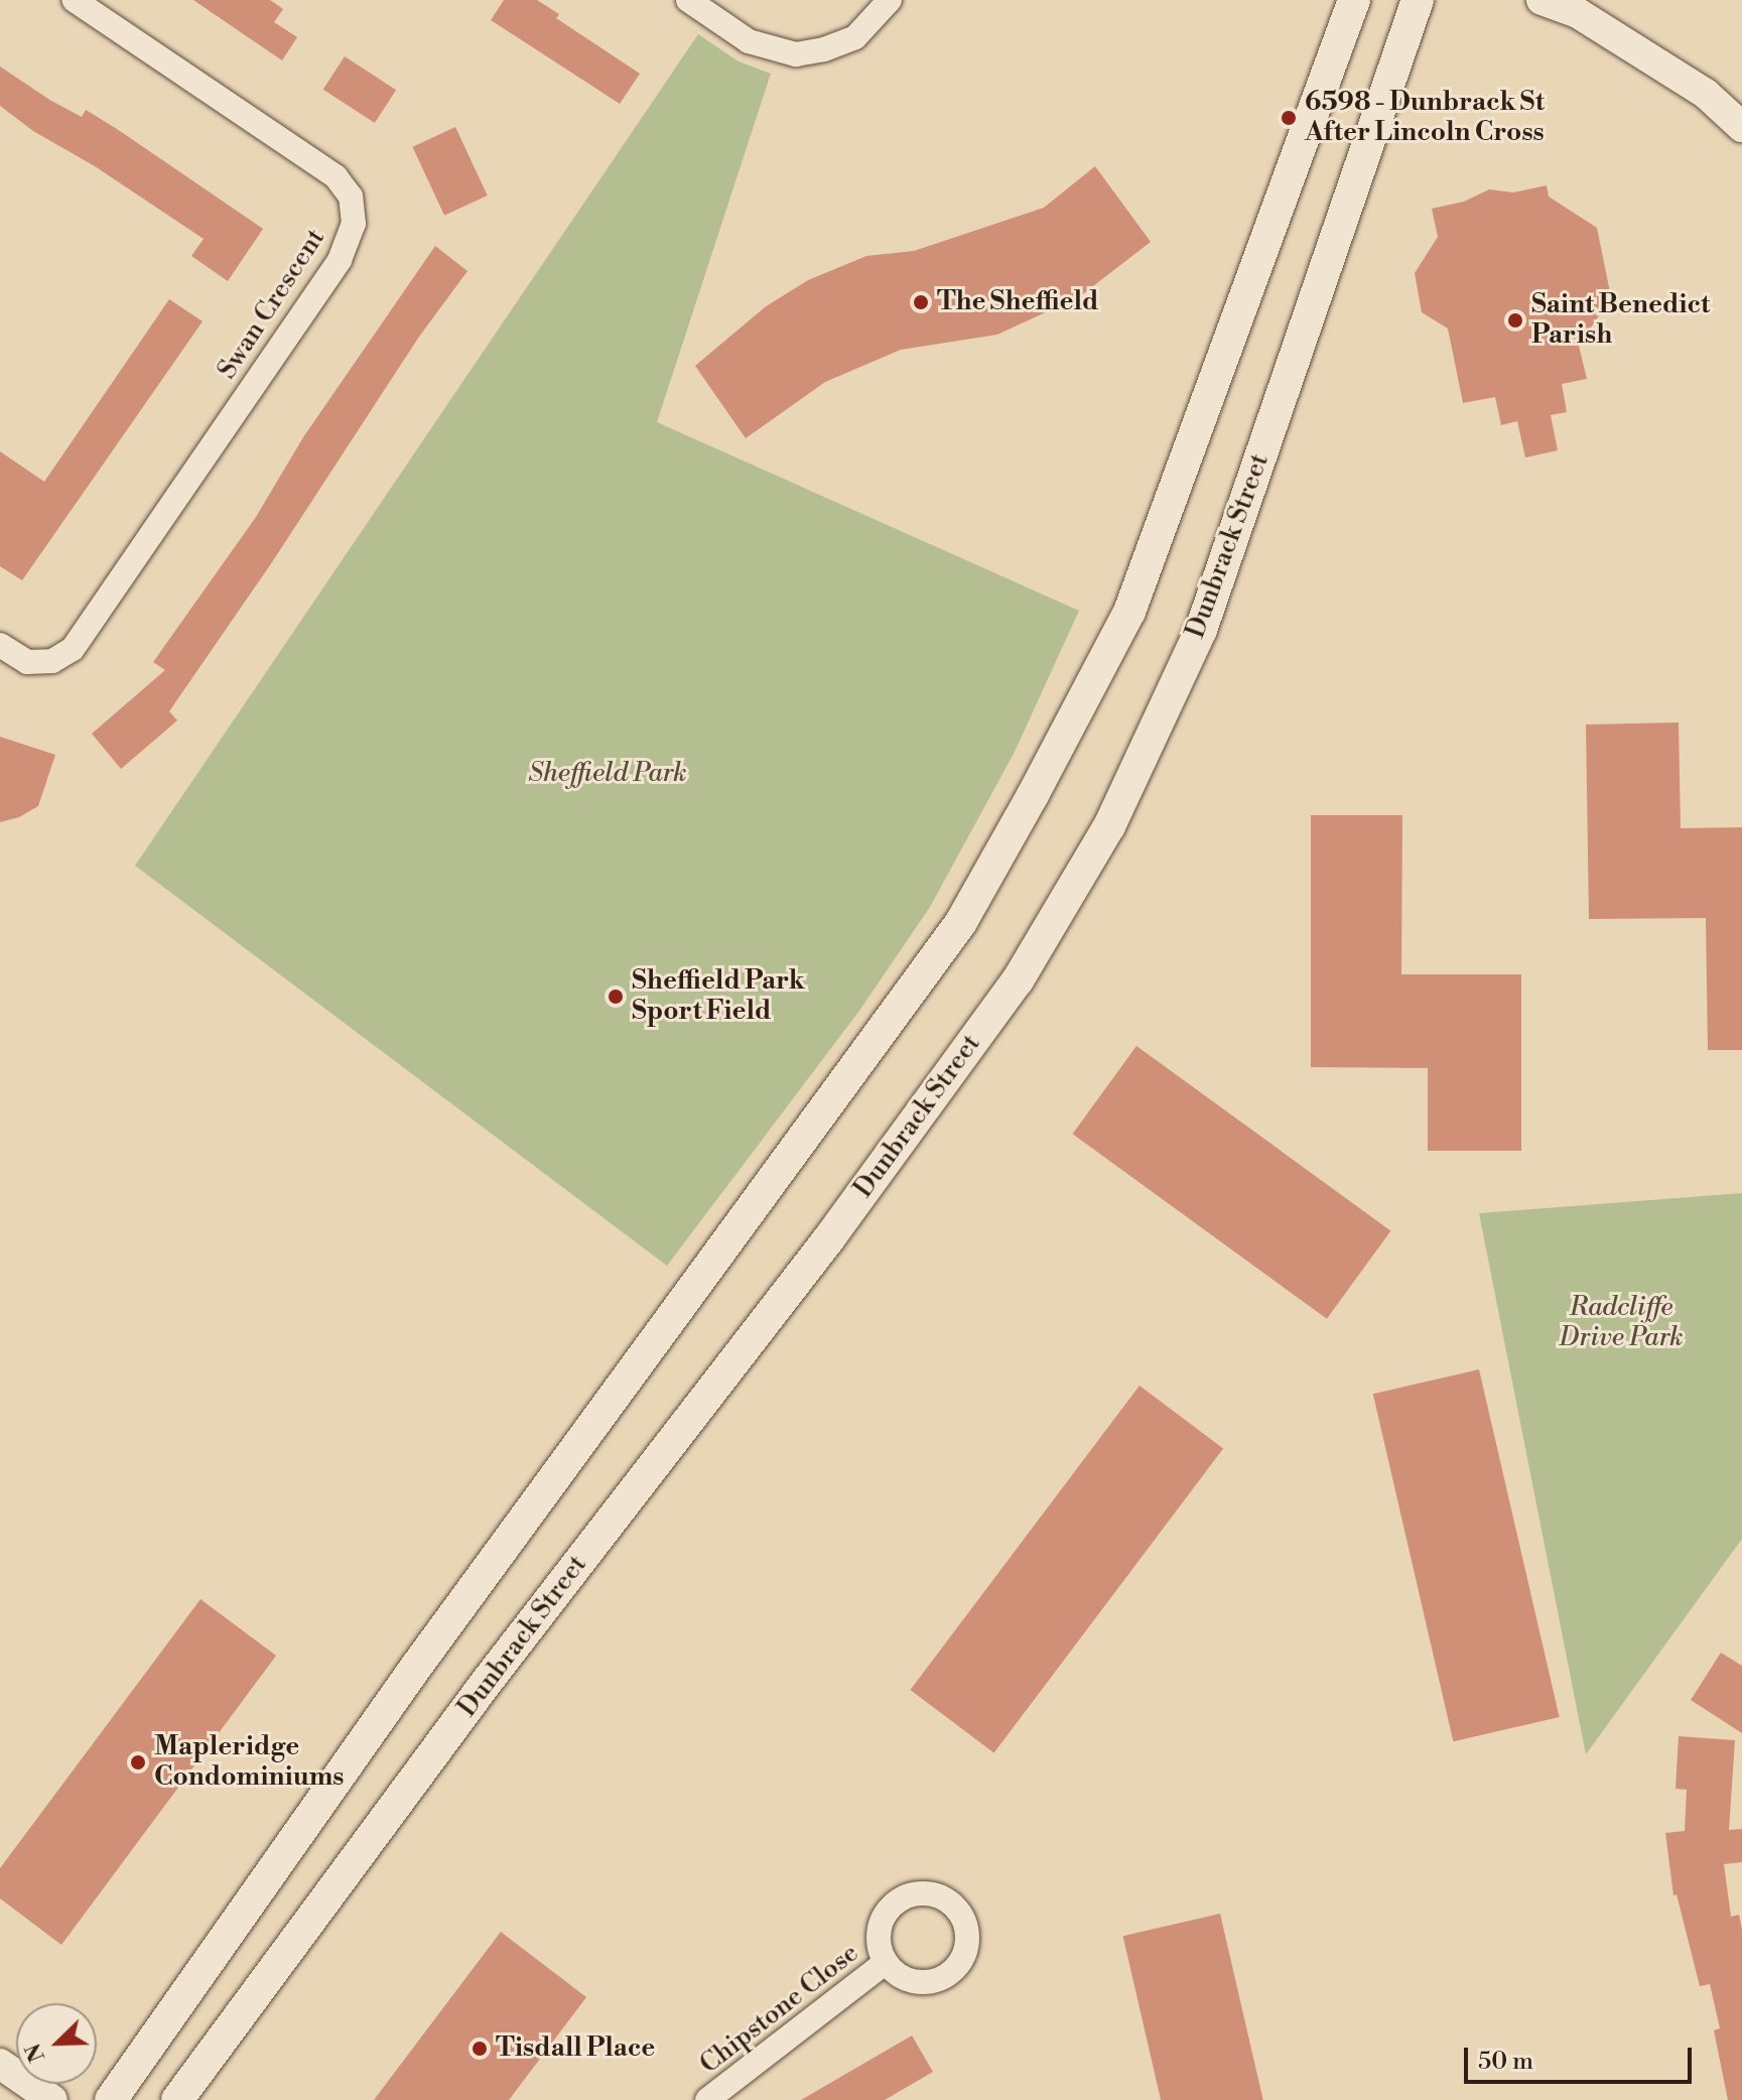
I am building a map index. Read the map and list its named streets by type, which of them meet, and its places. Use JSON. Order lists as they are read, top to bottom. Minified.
{"streets":{"main road":["Dunbrack Street"],"street":["Swan Crescent","Chipstone Close"]},"parks":["Sheffield Park","Radcliffe Drive Park"],"places":["6598 - Dunbrack St After Lincoln Cross","The Sheffield","Saint Benedict Parish","Sheffield Park Sport Field","Mapleridge Condominiums","Tisdall Place"],"scale_bar":"50 m","north":"bottom left"}
